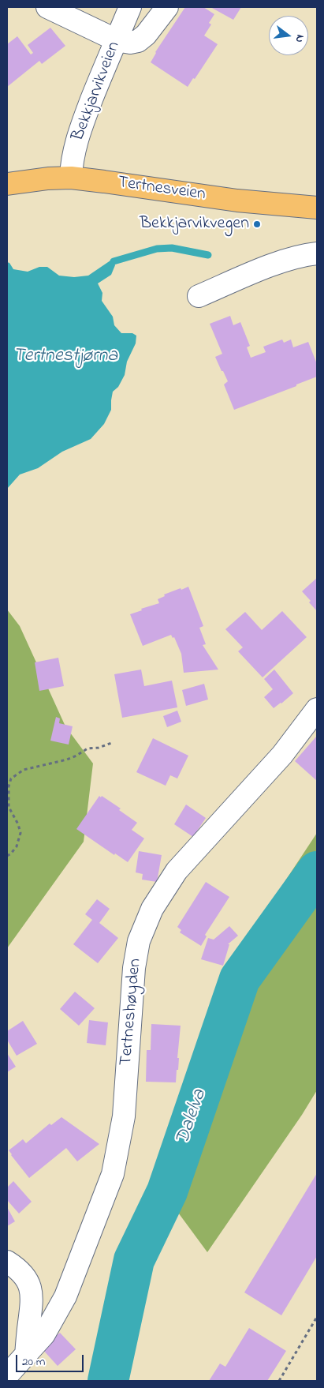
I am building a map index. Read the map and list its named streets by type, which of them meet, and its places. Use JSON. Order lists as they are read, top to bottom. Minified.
{"streets":{"main road":["Tertnesveien"],"street":["Bekkjarvikveien","Tertneshøyden"]},"crossings":[["Bekkjarvikveien","Tertnesveien"]],"water":["Tertnestjørna","Dalelva"],"places":["Bekkjarvikvegen"],"scale_bar":"20 m","north":"right"}
